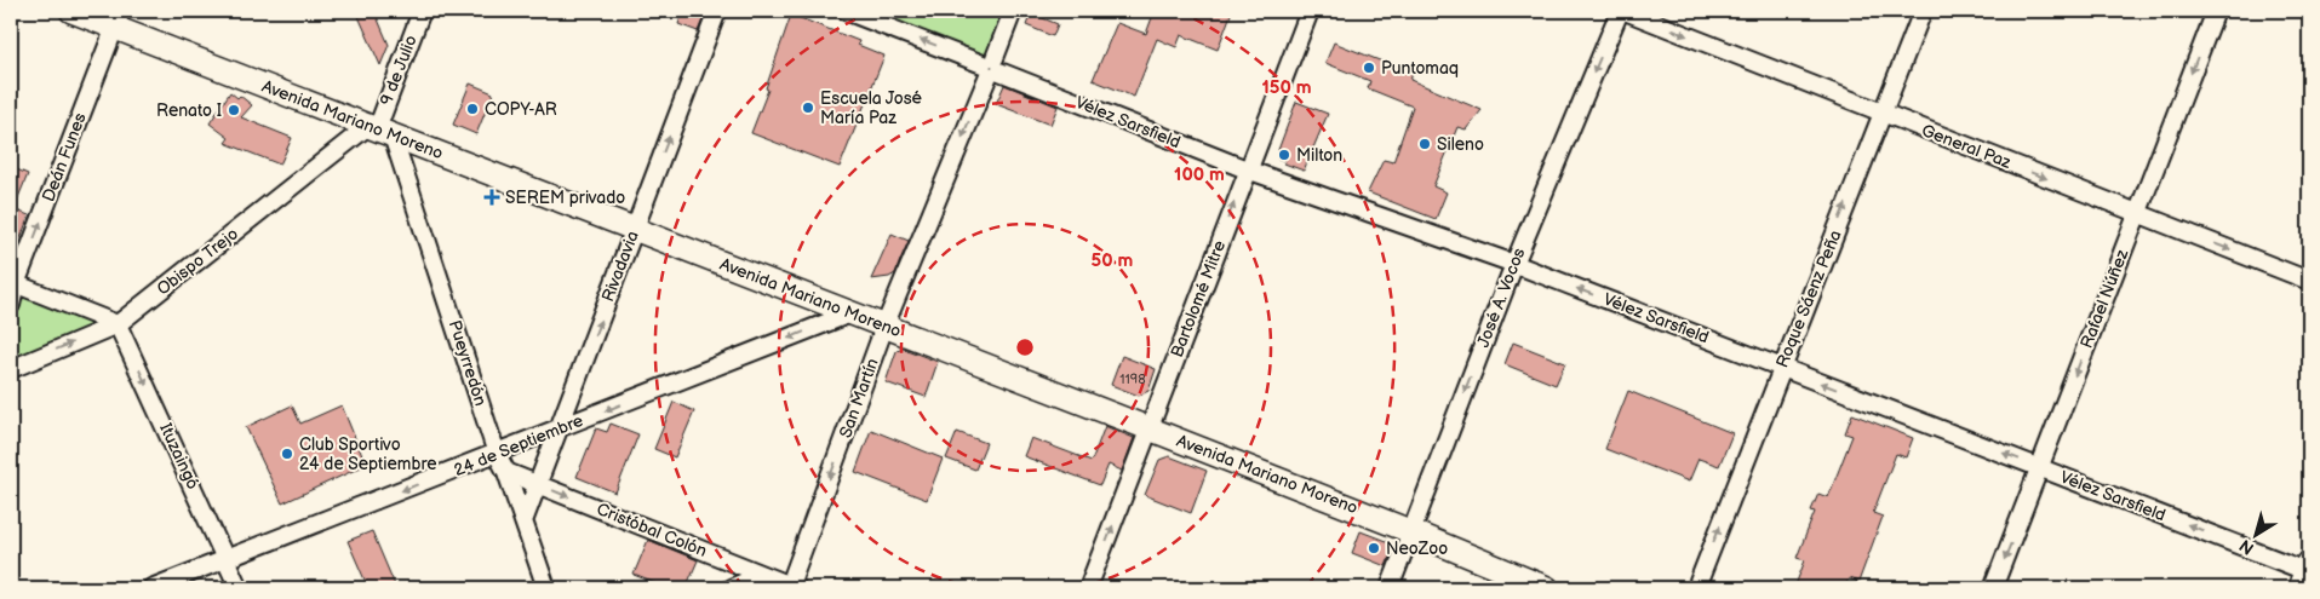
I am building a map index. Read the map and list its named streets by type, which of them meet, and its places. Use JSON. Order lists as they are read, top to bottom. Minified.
{"streets":{"main road":["Avenida Mariano Moreno"],"street":["9 de Julio","Vélez Sarsfield","General Paz","Deán Funes","Obispo Trejo","Rivadavia","José A. Vocos","Bartolomé Mitre","Roque Sáenz Peña","Rafael Núñez","Pueyrredón","San Martín","24 de Septiembre","Ituzaingó","Cristóbal Colón"]},"crossings":[["9 de Julio","Avenida Mariano Moreno"],["9 de Julio","Obispo Trejo"],["9 de Julio","Pueyrredón"],["Avenida Mariano Moreno","Deán Funes"],["Avenida Mariano Moreno","Obispo Trejo"],["Avenida Mariano Moreno","Rivadavia"],["Avenida Mariano Moreno","José A. Vocos"],["Avenida Mariano Moreno","Bartolomé Mitre"],["Avenida Mariano Moreno","Pueyrredón"],["Avenida Mariano Moreno","San Martín"],["Avenida Mariano Moreno","24 de Septiembre"],["Vélez Sarsfield","José A. Vocos"],["Vélez Sarsfield","Bartolomé Mitre"],["Vélez Sarsfield","Roque Sáenz Peña"],["Vélez Sarsfield","Rafael Núñez"],["Vélez Sarsfield","San Martín"],["General Paz","José A. Vocos"],["General Paz","Roque Sáenz Peña"],["General Paz","Rafael Núñez"],["Obispo Trejo","Pueyrredón"],["Obispo Trejo","Ituzaingó"],["Rivadavia","Pueyrredón"],["Rivadavia","24 de Septiembre"],["Rivadavia","Cristóbal Colón"],["Pueyrredón","24 de Septiembre"],["Pueyrredón","Cristóbal Colón"],["San Martín","Cristóbal Colón"],["24 de Septiembre","Ituzaingó"]],"one_way":["Vélez Sarsfield","General Paz","Deán Funes","Rivadavia","José A. Vocos","Bartolomé Mitre","Roque Sáenz Peña","Rafael Núñez","San Martín","24 de Septiembre","Ituzaingó","Cristóbal Colón"],"places":{"other":["Puntomaq","Escuela José María Paz","COPY-AR","Renato I","Sileno","Milton","Club Sportivo 24 de Septiembre","NeoZoo"],"health":["SEREM privado"]},"house_numbers":["1198"],"north":"bottom left","rings":["150 m","100 m","50 m"]}
